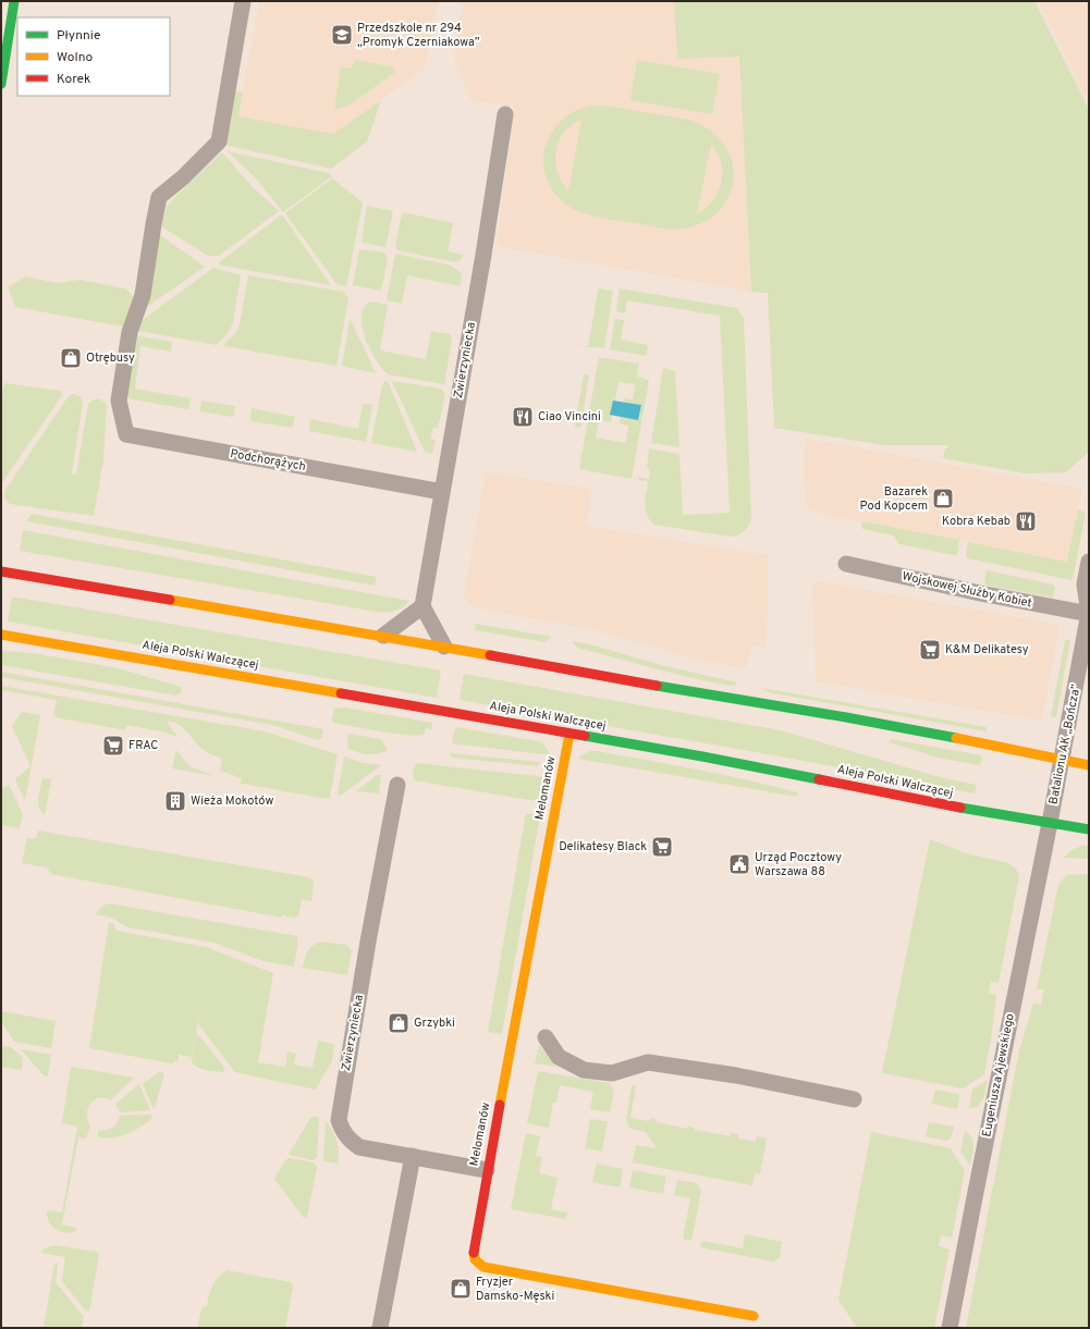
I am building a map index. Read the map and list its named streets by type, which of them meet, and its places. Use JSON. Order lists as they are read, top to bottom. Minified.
{"streets":{"main road":["Aleja Polski Walczącej","Melomanów"],"street":["Zwierzyniecka","Podchorążych","Wojskowej Służby Kobiet","Batalionu AK „Bończa”","Eugeniusza Ajewskiego"]},"crossings":[["Zwierzyniecka","Podchorążych"],["Zwierzyniecka","Melomanów"],["Wojskowej Służby Kobiet","Batalionu AK „Bończa”"],["Aleja Polski Walczącej","Batalionu AK „Bończa”"],["Aleja Polski Walczącej","Melomanów"],["Aleja Polski Walczącej","Eugeniusza Ajewskiego"],["Batalionu AK „Bończa”","Eugeniusza Ajewskiego"]],"places":{"school or university":["Przedszkole nr 294 „Promyk Czerniakowa”"],"shop":["Otrębusy","Bazarek Pod Kopcem","Grzybki","Fryzjer Damsko-Męski"],"restaurant":["Ciao Vincini","Kobra Kebab"],"supermarket":["K&M Delikatesy","FRAC","Delikatesy Black"],"building":["Wieża Mokotów"],"public building":["Urząd Pocztowy Warszawa 88"]},"legend":["Płynnie","Wolno","Korek"]}
